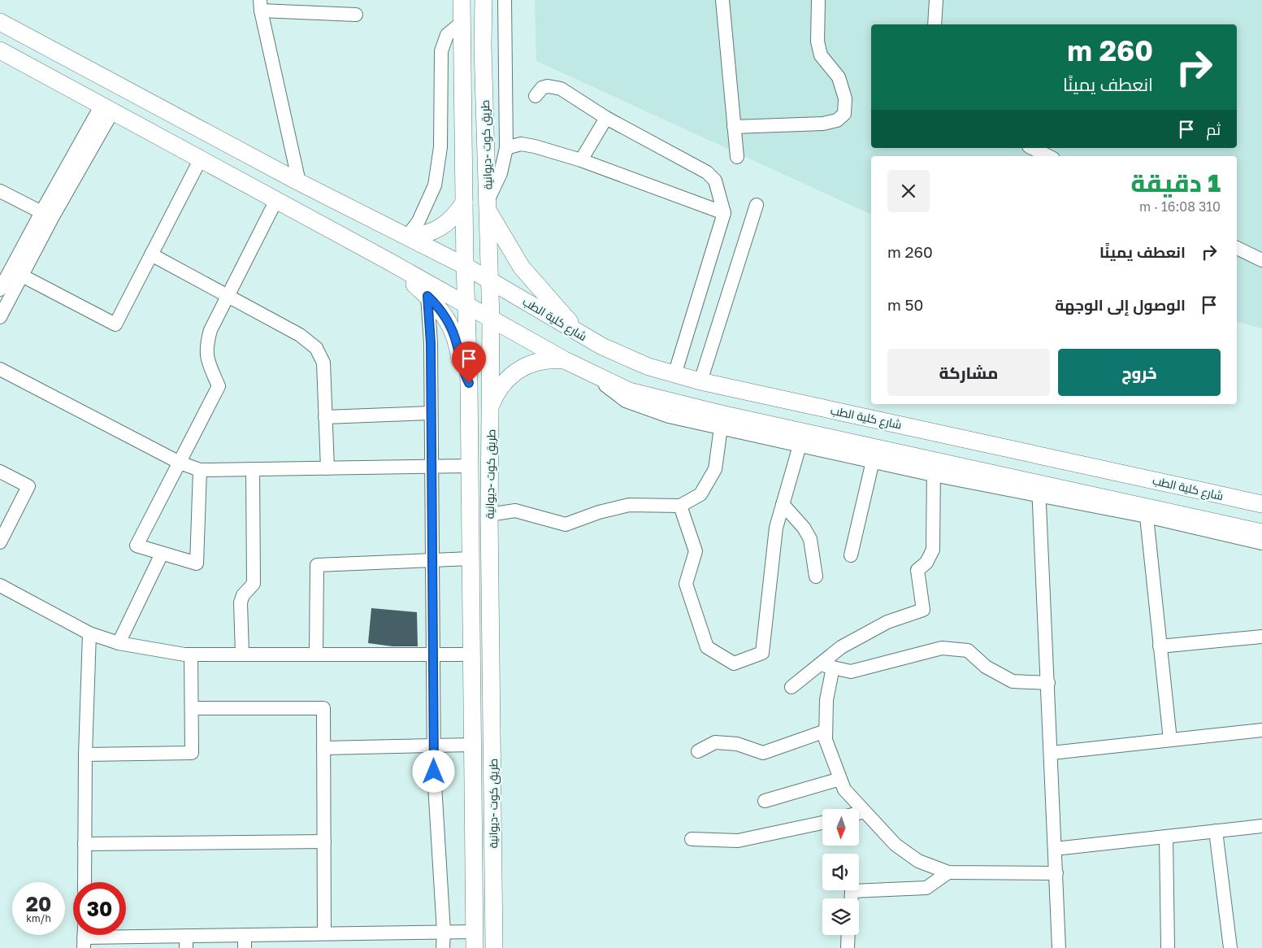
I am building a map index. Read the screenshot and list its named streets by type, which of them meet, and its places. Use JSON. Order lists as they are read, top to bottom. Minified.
{"streets":{"main road":["طريق كوت -ديوانية","شارع كلية الطب"]},"crossings":[["طريق كوت -ديوانية","شارع كلية الطب"]],"north":"bottom","page":{"turn":["260 m","انعطف يمينًا"],"then":"ثم","heading":["1 دقيقة","310 m · 16:08"],"list":[{"name":"انعطف يمينًا","value":"260 m"},{"name":"الوصول إلى الوجهة","value":"50 m"}],"buttons":["خروج","مشاركة"],"speed":"20 km/h","limit":"30"}}
